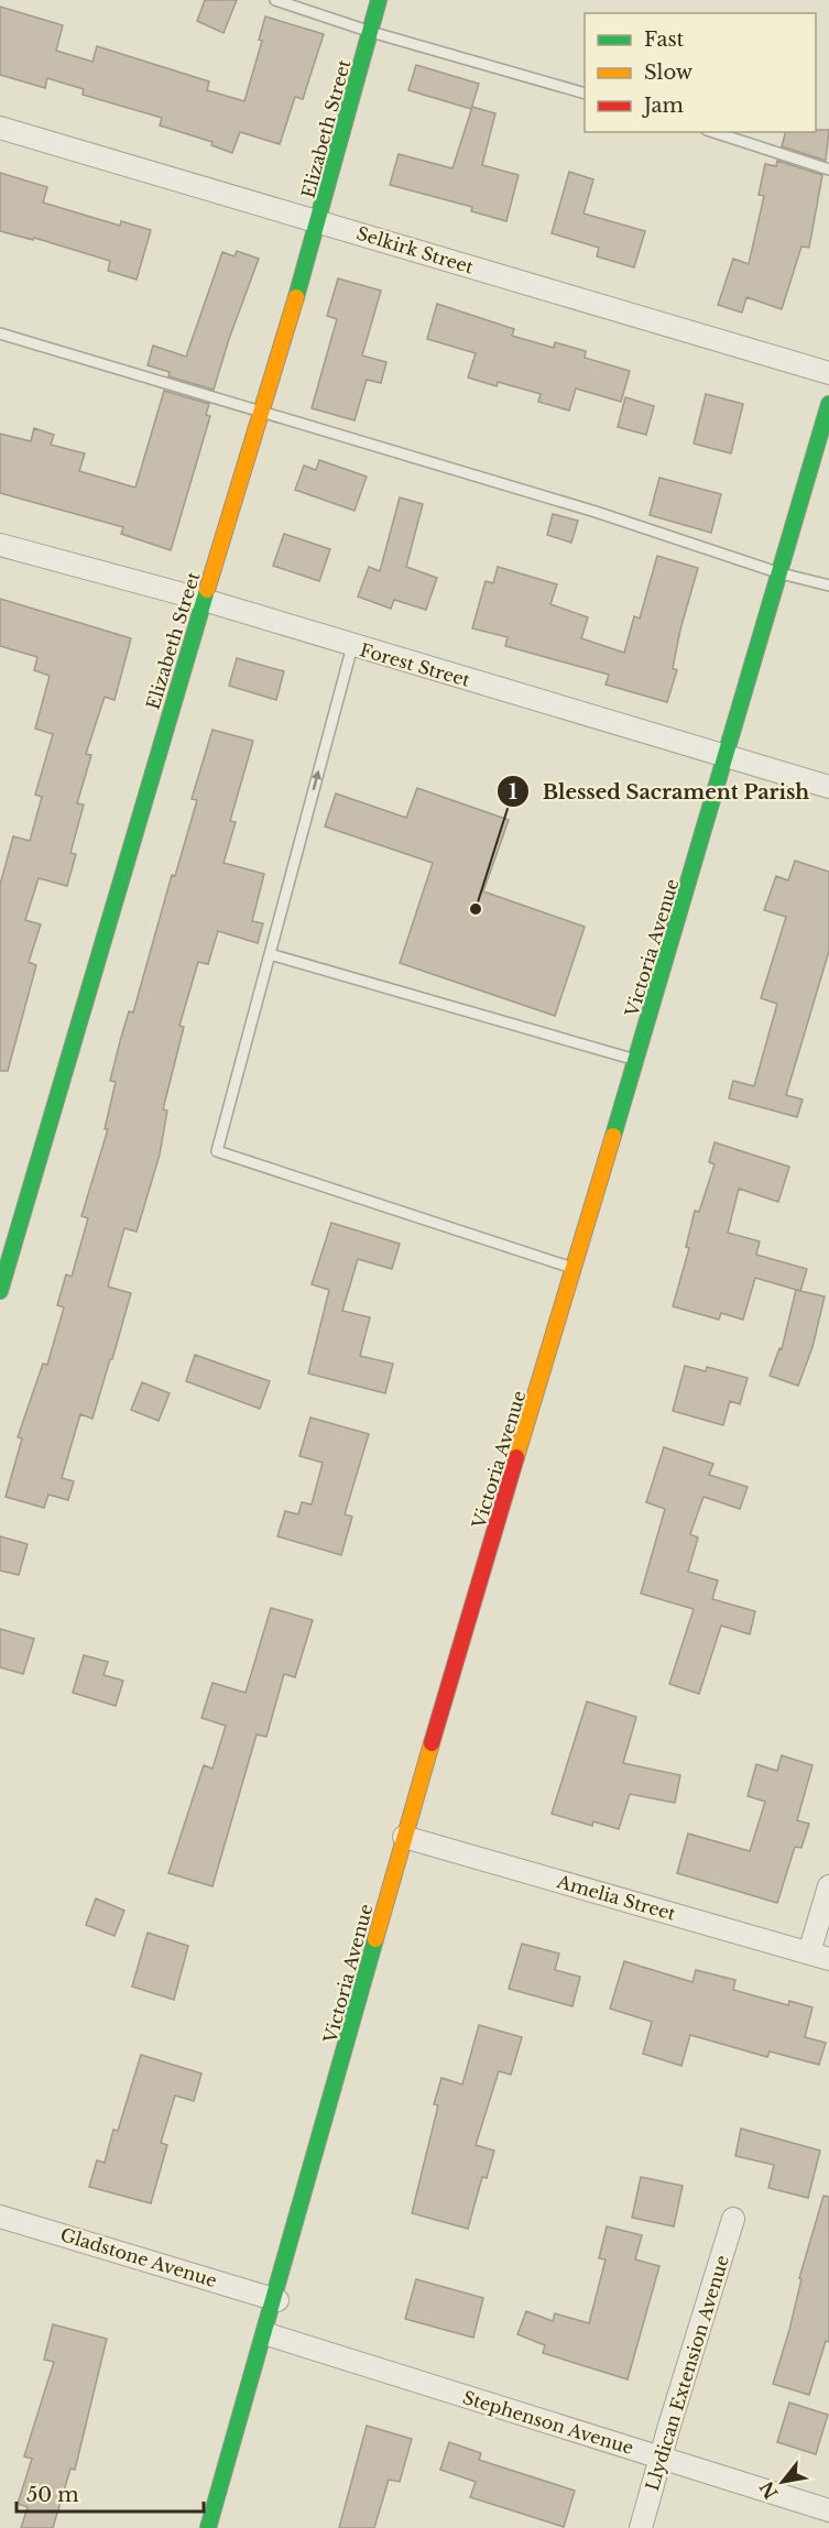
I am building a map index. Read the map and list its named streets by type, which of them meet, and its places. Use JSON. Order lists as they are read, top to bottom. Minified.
{"streets":{"street":["Elizabeth Street","Selkirk Street","Forest Street","Victoria Avenue","Amelia Street","Gladstone Avenue","Llydican Extension Avenue","Stephenson Avenue"]},"crossings":[["Elizabeth Street","Selkirk Street"],["Elizabeth Street","Forest Street"],["Forest Street","Victoria Avenue"],["Victoria Avenue","Amelia Street"],["Victoria Avenue","Gladstone Avenue"],["Victoria Avenue","Stephenson Avenue"],["Llydican Extension Avenue","Stephenson Avenue"]],"places":["Blessed Sacrament Parish"],"legend":["Fast","Slow","Jam"],"scale_bar":"50 m","north":"bottom left"}
